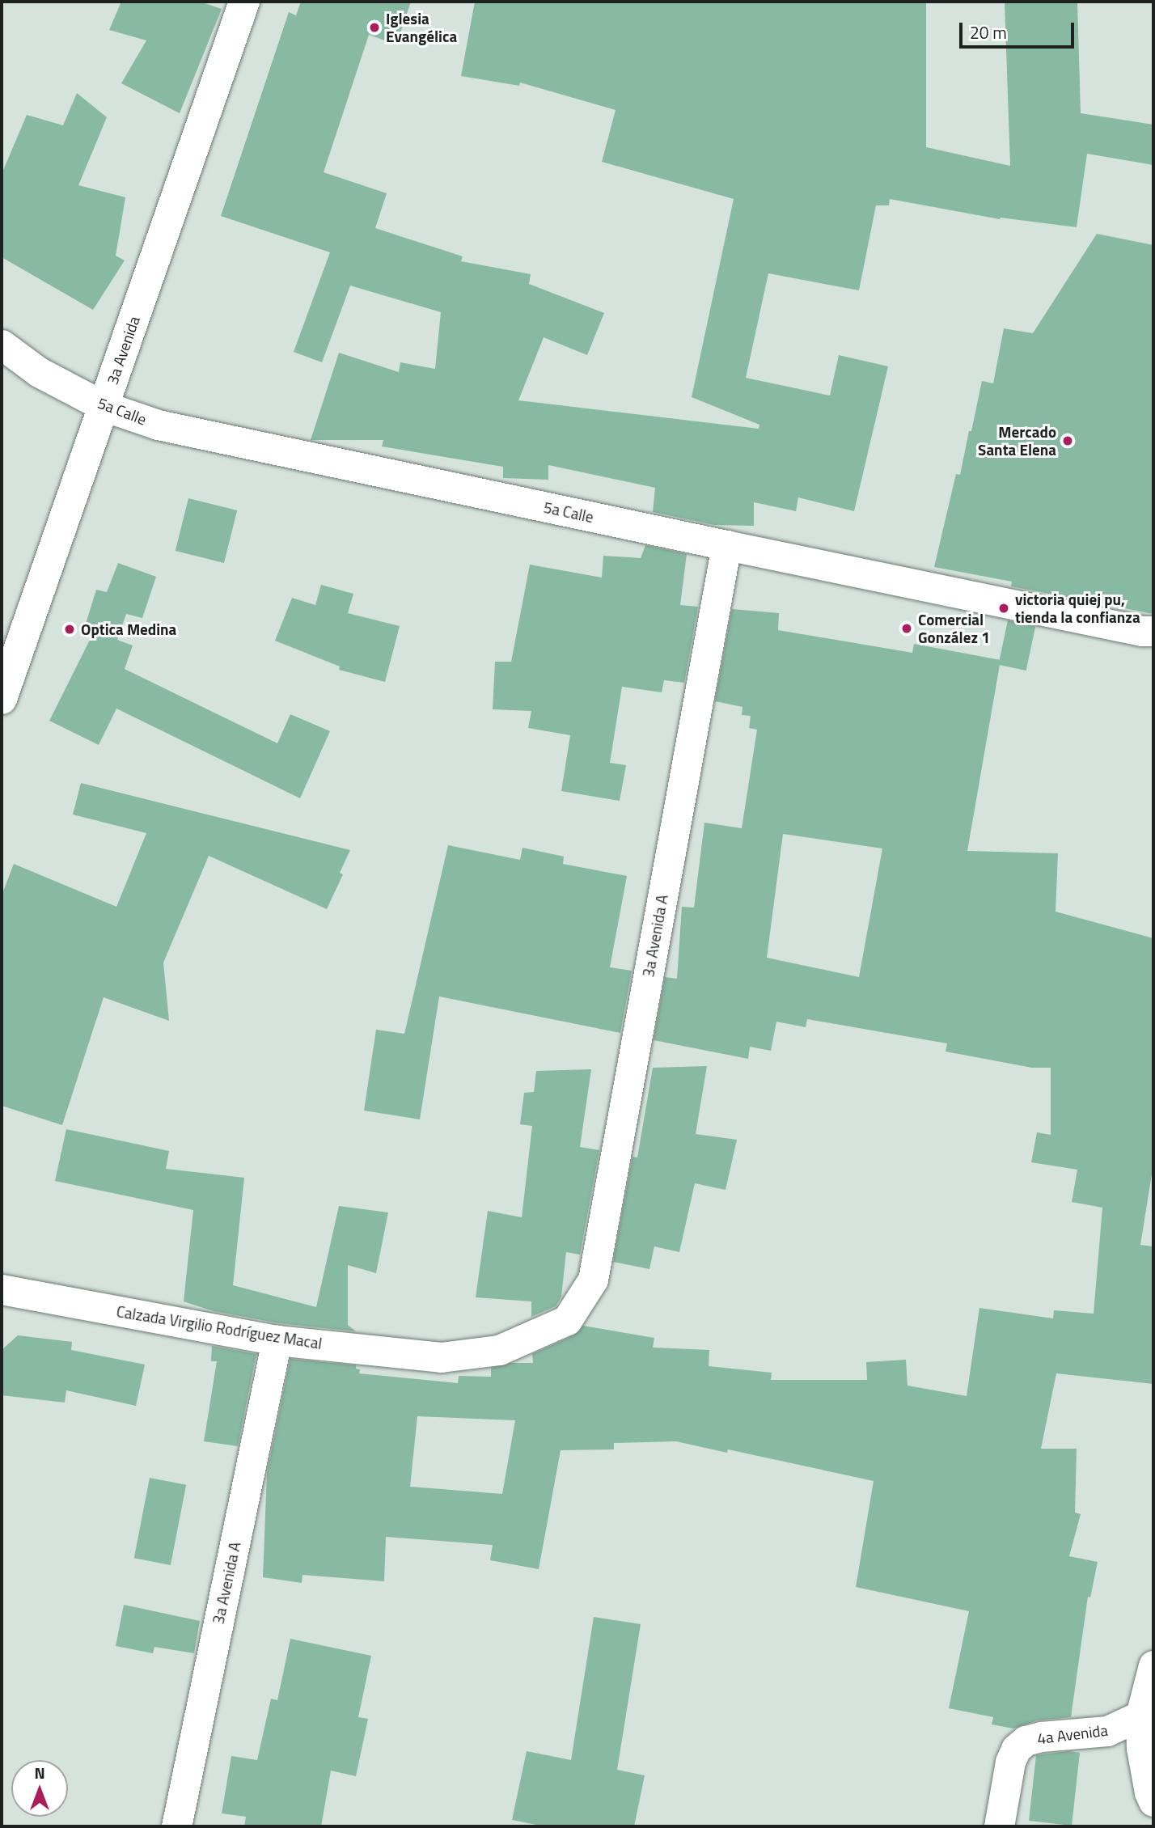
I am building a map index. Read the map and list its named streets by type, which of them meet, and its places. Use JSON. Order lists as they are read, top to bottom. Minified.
{"streets":{"street":["3a Avenida","5a Calle","3a Avenida A","Calzada Virgilio Rodríguez Macal","4a Avenida"]},"crossings":[["3a Avenida","5a Calle"],["5a Calle","3a Avenida A"],["3a Avenida A","Calzada Virgilio Rodríguez Macal"]],"places":["Iglesia Evangélica","Mercado Santa Elena","victoria quiej pu, tienda la confianza","Comercial González 1","Optica Medina"],"scale_bar":"20 m","north":"top"}
